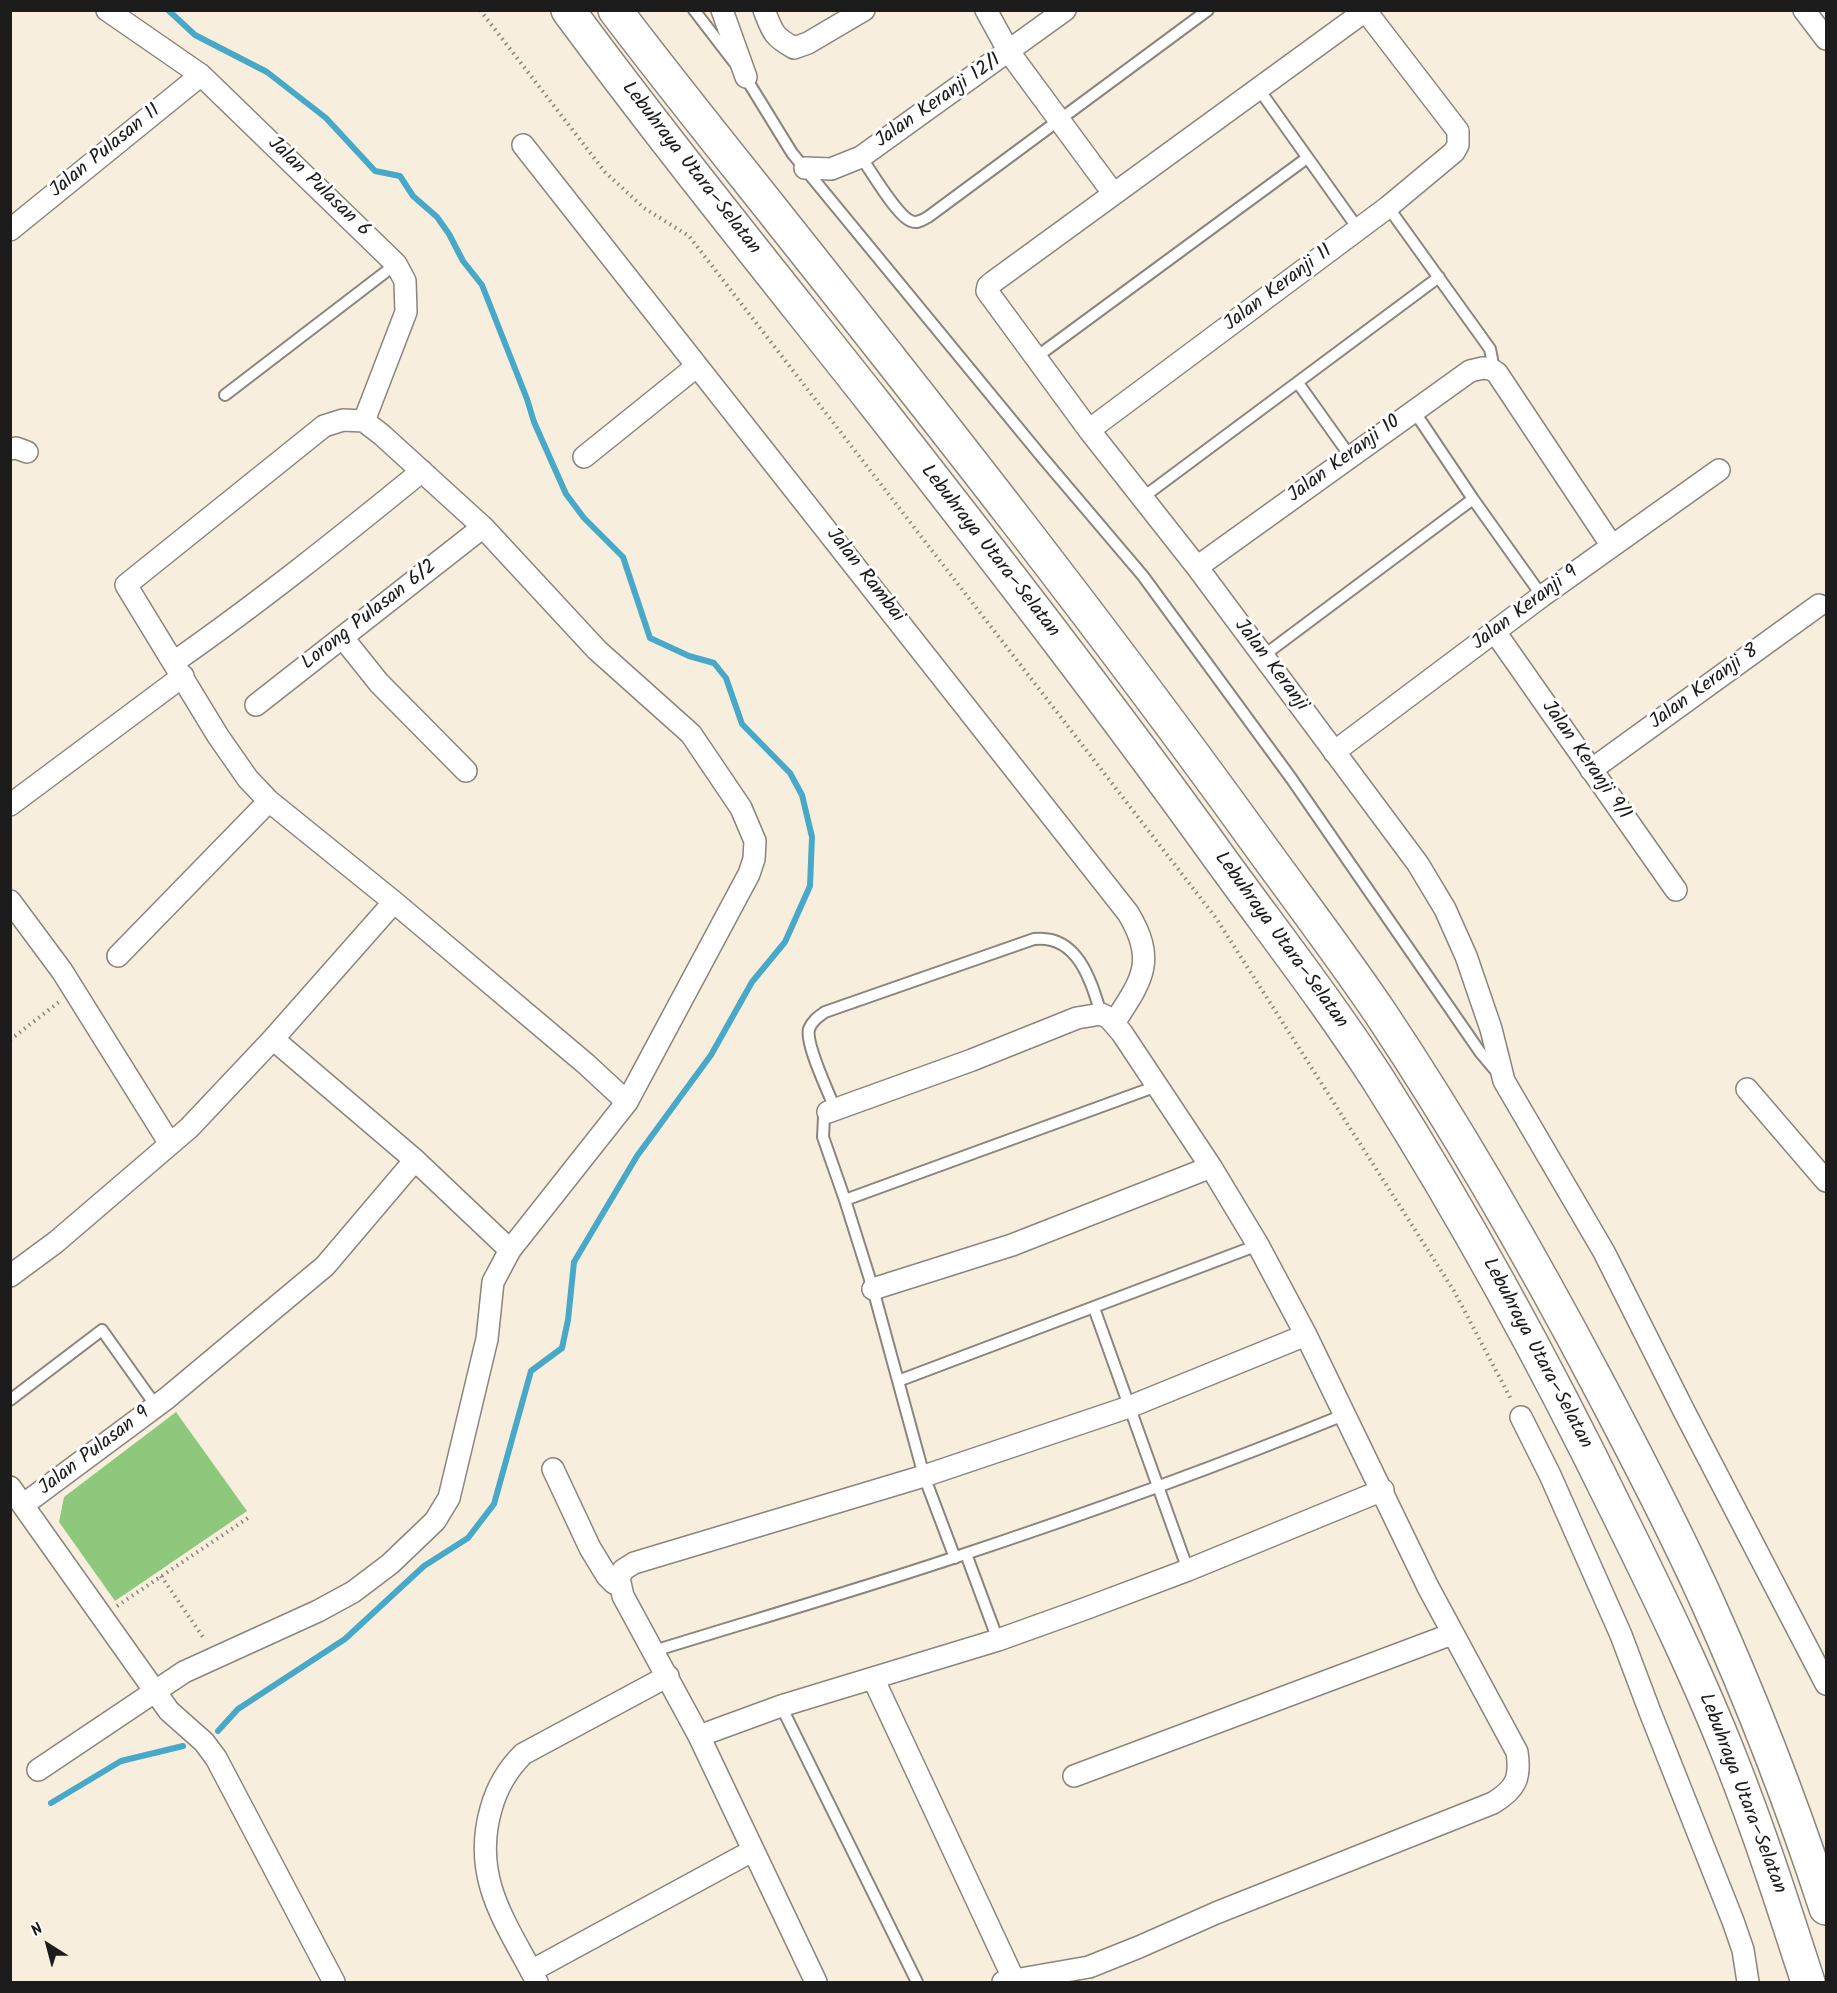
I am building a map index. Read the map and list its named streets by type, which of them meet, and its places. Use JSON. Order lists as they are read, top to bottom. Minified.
{"streets":{"highway":["Lebuhraya Utara–Selatan"],"street":["Jalan Keranji 12/1","Jalan Pulasan 11","Jalan Pulasan 6","Jalan Keranji 11","Jalan Keranji 10","Jalan Rambai","Jalan Keranji 9","Lorong Pulasan 6/2","Jalan Keranji","Jalan Keranji 8","Jalan Keranji 9/1","Jalan Pulasan 9"]},"crossings":[["Jalan Pulasan 11","Jalan Pulasan 6"],["Jalan Keranji 11","Jalan Keranji"],["Jalan Keranji 10","Jalan Keranji"],["Jalan Keranji 9","Jalan Keranji"],["Jalan Keranji 9","Jalan Keranji 9/1"],["Jalan Keranji 8","Jalan Keranji 9/1"]],"north":"top left"}
